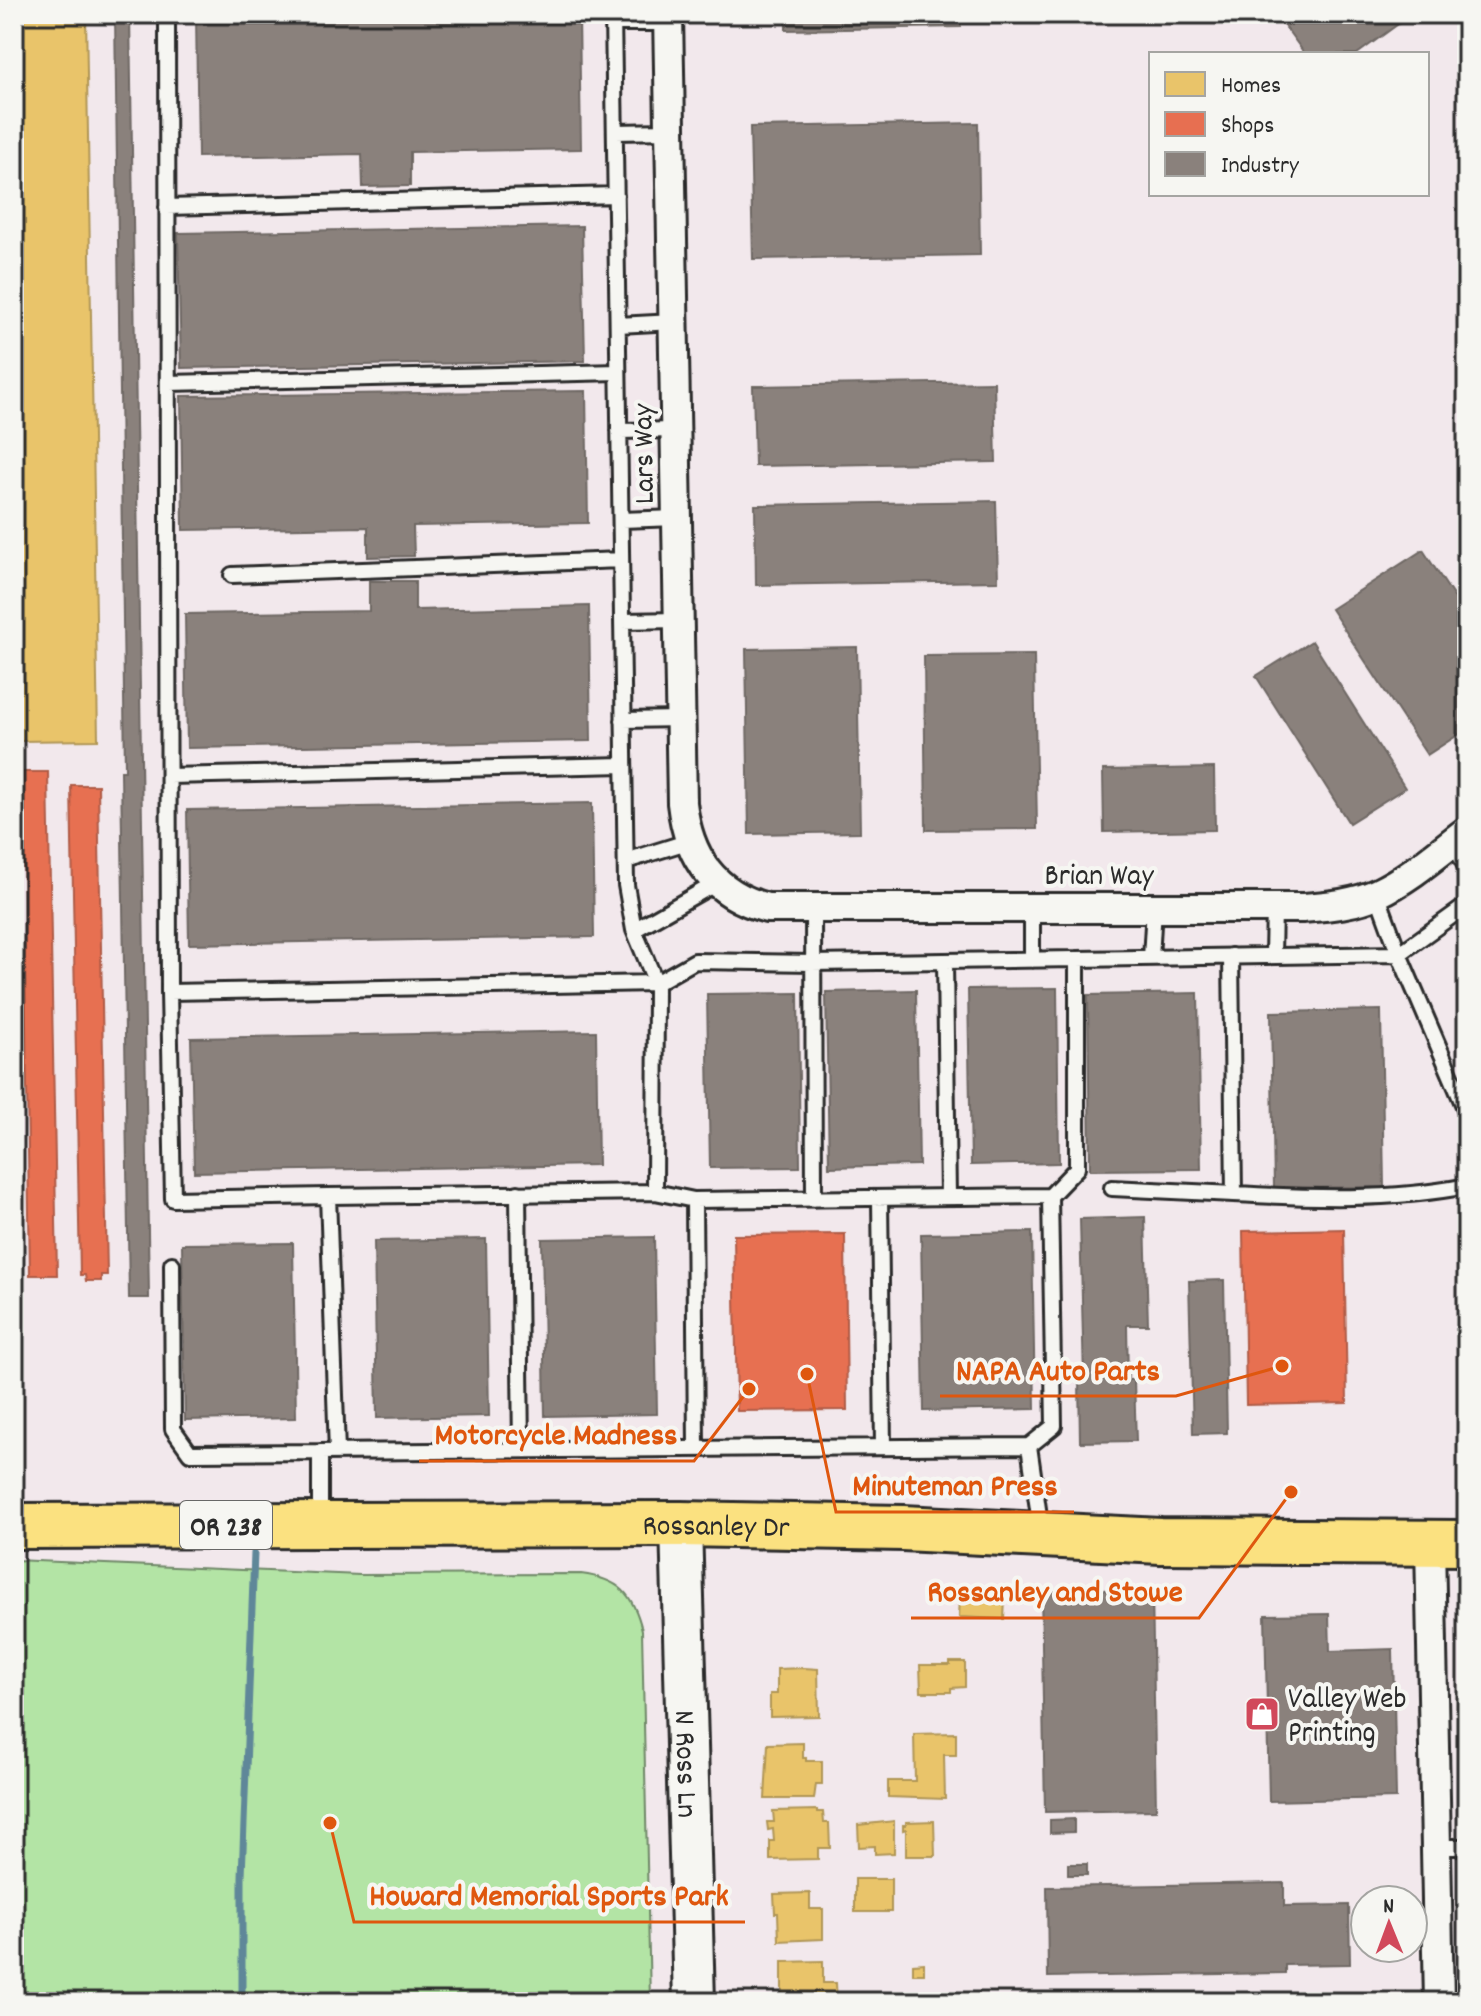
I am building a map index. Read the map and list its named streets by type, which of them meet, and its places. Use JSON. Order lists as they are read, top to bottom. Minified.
{"streets":{"main road":["OR 238","Rossanley Dr","N Ross Ln"],"street":["Lars Way","Brian Way"]},"crossings":[["Lars Way","Brian Way"],["Rossanley Dr","N Ross Ln"]],"places":{"other":["NAPA Auto Parts","Minuteman Press","Motorcycle Madness","Rossanley and Stowe","Howard Memorial Sports Park"],"shop":["Valley Web Printing"]},"legend":["Homes","Shops","Industry"],"north":"top"}
